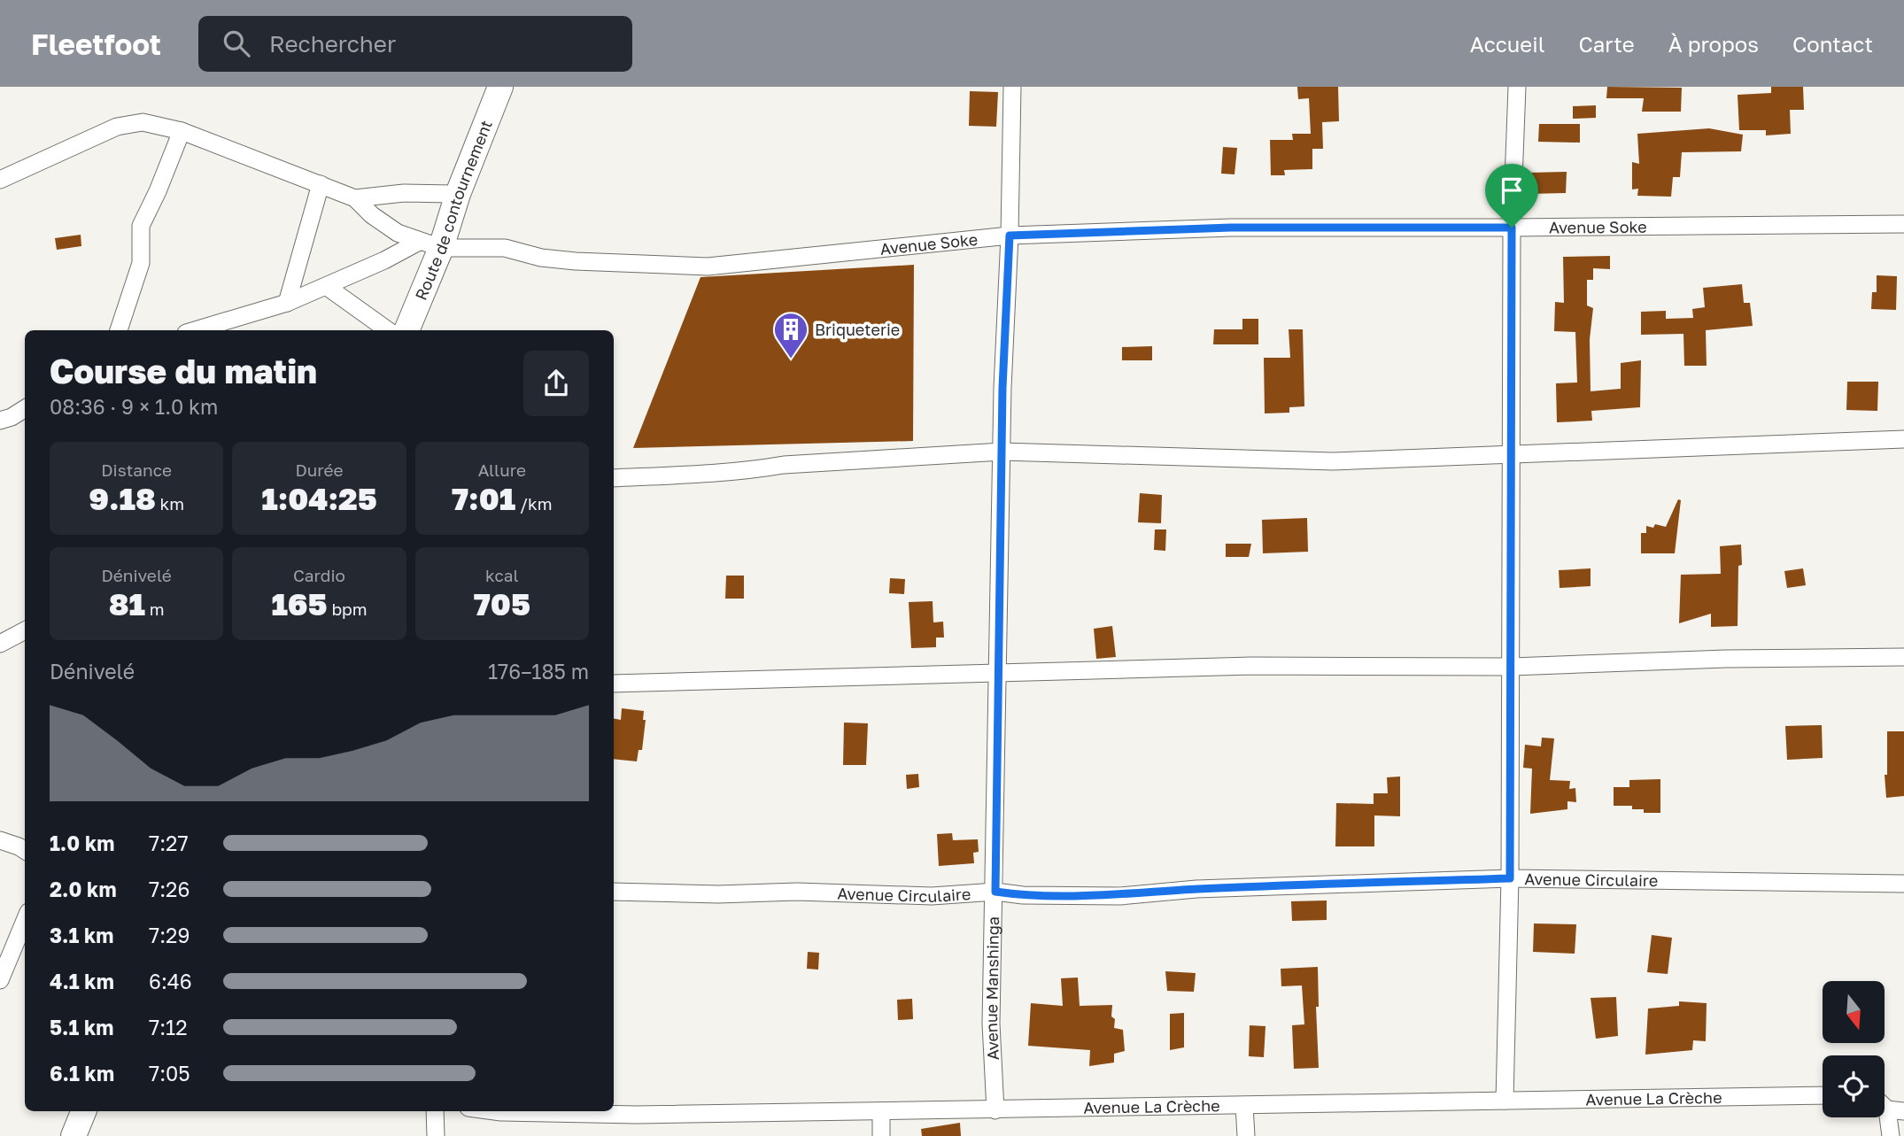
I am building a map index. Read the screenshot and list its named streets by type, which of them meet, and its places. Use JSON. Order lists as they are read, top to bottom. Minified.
{"streets":{"street":["Route de contournement","Avenue Soke","Avenue Circulaire","Avenue Manshinga","Avenue La Crèche"]},"crossings":[["Route de contournement","Avenue Soke"],["Avenue Soke","Avenue Manshinga"],["Avenue Circulaire","Avenue Manshinga"],["Avenue Manshinga","Avenue La Crèche"]],"places":{"building":["Briqueterie"]},"north":"bottom","page":{"header":"Fleetfoot","search":"Rechercher","nav":["Accueil","Carte","À propos","Contact"],"heading":["Course du matin","08:36 · 9 × 1.0 km"],"stats":[["Distance","9.18 km"],["Durée","1:04:25"],["Allure","7:01 /km"],["Dénivelé","81 m"],["Cardio","165 bpm"],["kcal","705"]],"chart":["Dénivelé","176–185 m"],"list":[{"name":"1.0 km","note":"7:27"},{"name":"2.0 km","note":"7:26"},{"name":"3.1 km","note":"7:29"},{"name":"4.1 km","note":"6:46"},{"name":"5.1 km","note":"7:12"},{"name":"6.1 km","note":"7:05"}]}}
